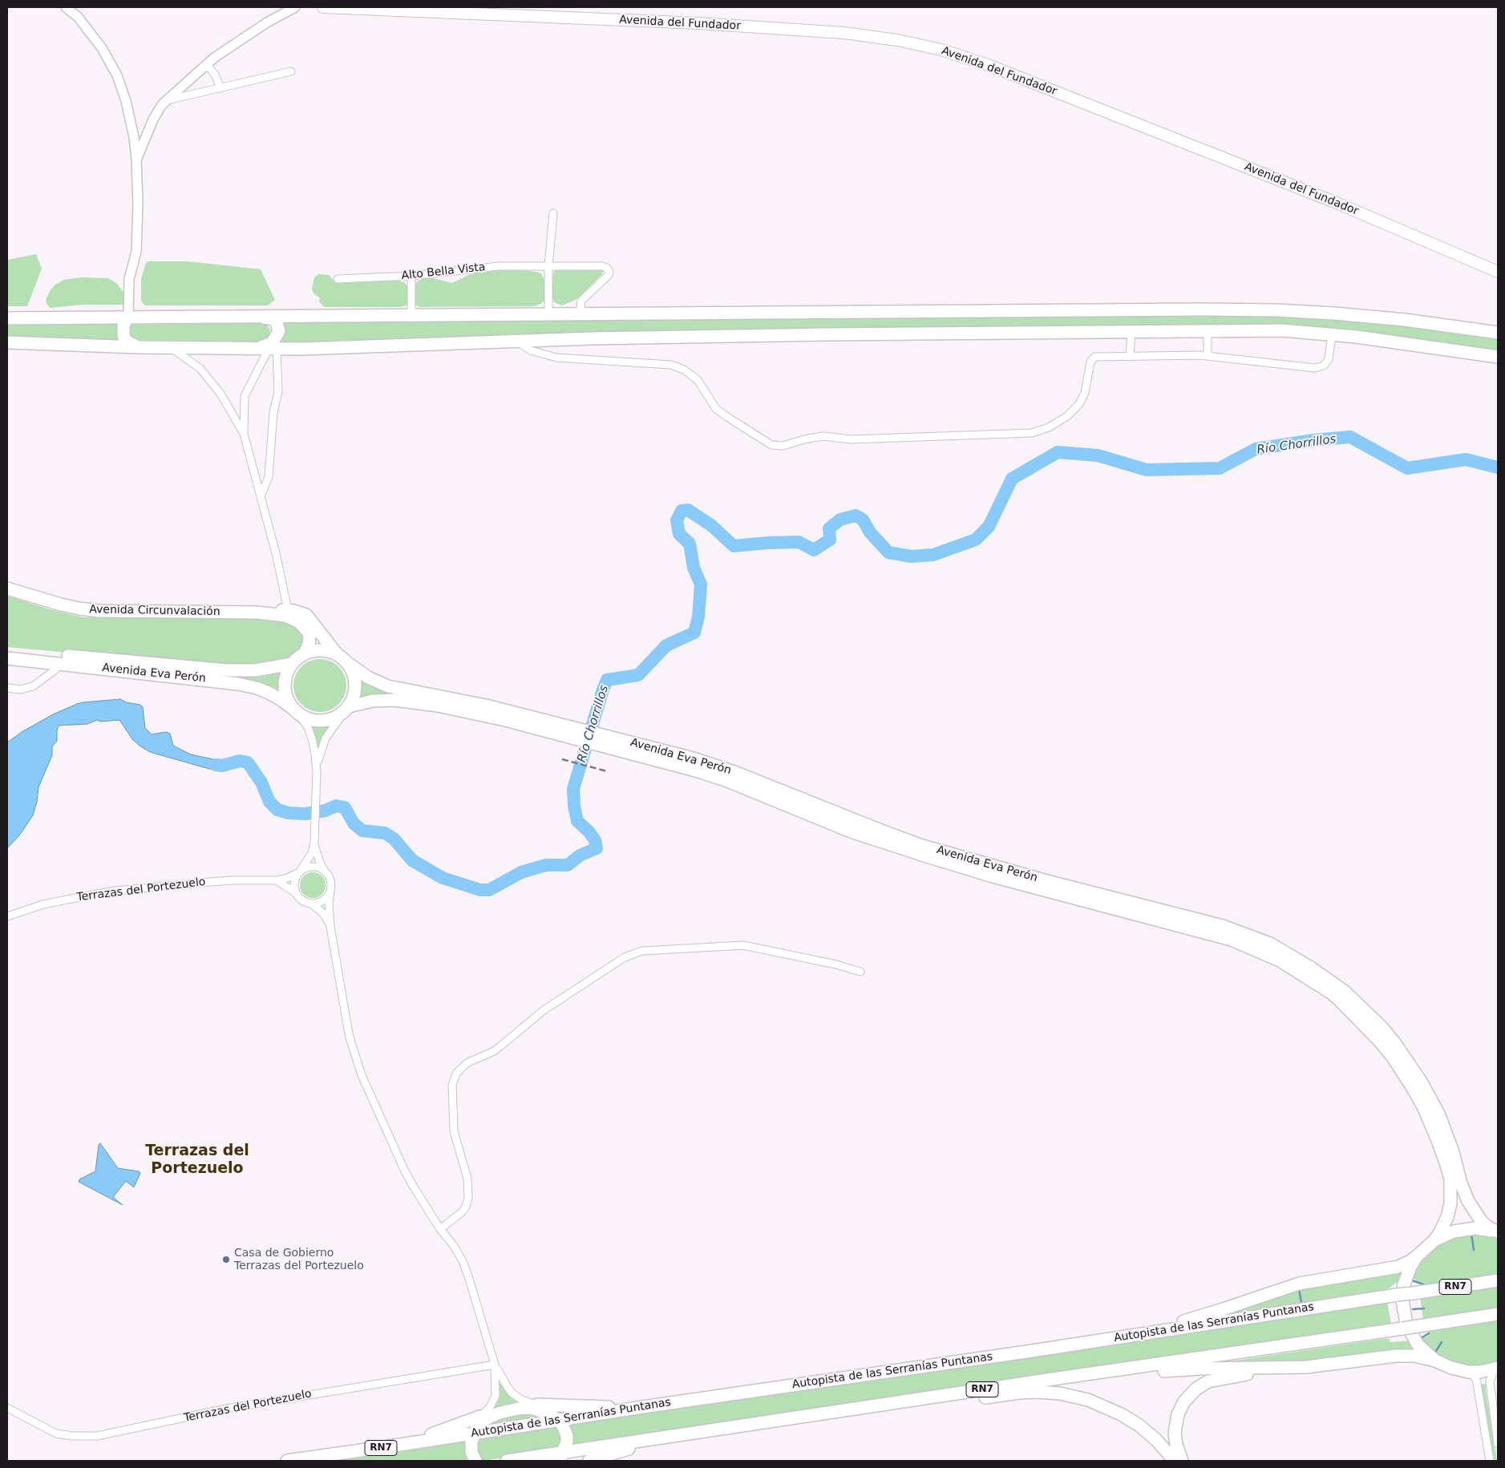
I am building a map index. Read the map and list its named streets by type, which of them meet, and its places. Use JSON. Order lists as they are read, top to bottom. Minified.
{"streets":{"main road":["Avenida del Fundador","Avenida Circunvalación","Avenida Eva Perón","RN7","Autopista de las Serranías Puntanas"],"street":["Alto Bella Vista","Terrazas del Portezuelo"]},"crossings":[["Avenida Circunvalación","Avenida Eva Perón"]],"districts":["Terrazas del Portezuelo"],"water":["Río Chorrillos"],"places":["Casa de Gobierno Terrazas del Portezuelo"]}
